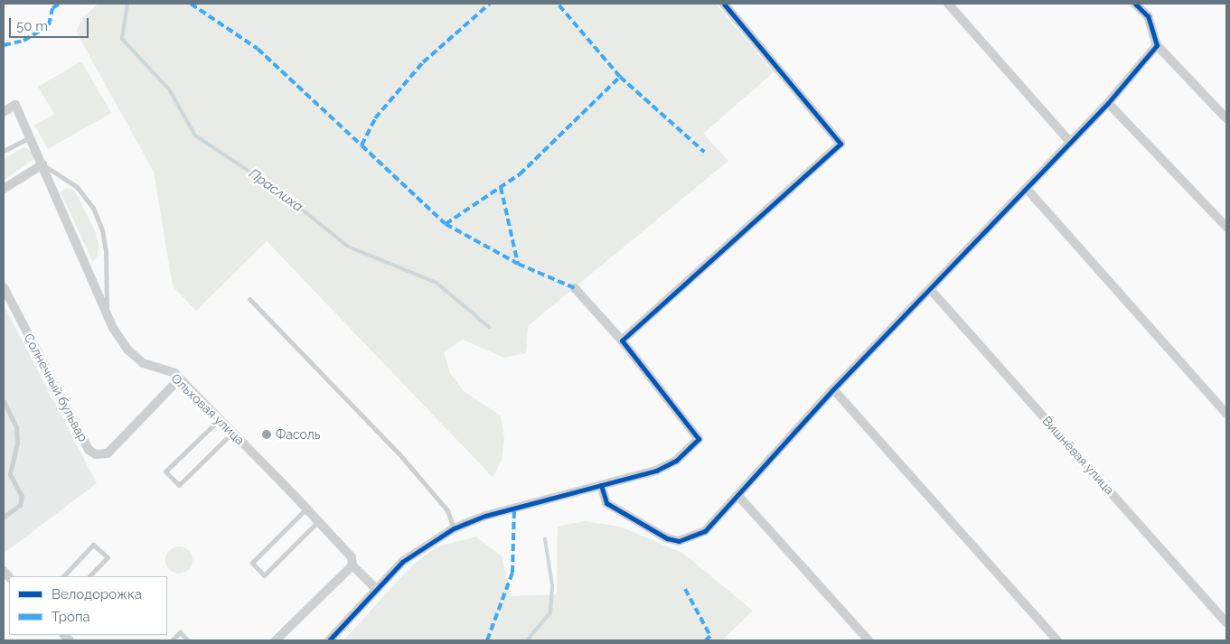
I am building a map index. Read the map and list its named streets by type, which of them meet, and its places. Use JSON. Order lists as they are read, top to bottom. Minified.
{"streets":{"street":["Солнечный бульвар","Ольховая улица","Вишнёвая улица"]},"crossings":[["Солнечный бульвар","Ольховая улица"]],"water":["Праслиха"],"places":["Фасоль"],"legend":["Велодорожка","Тропа"],"scale_bar":"50 m"}
